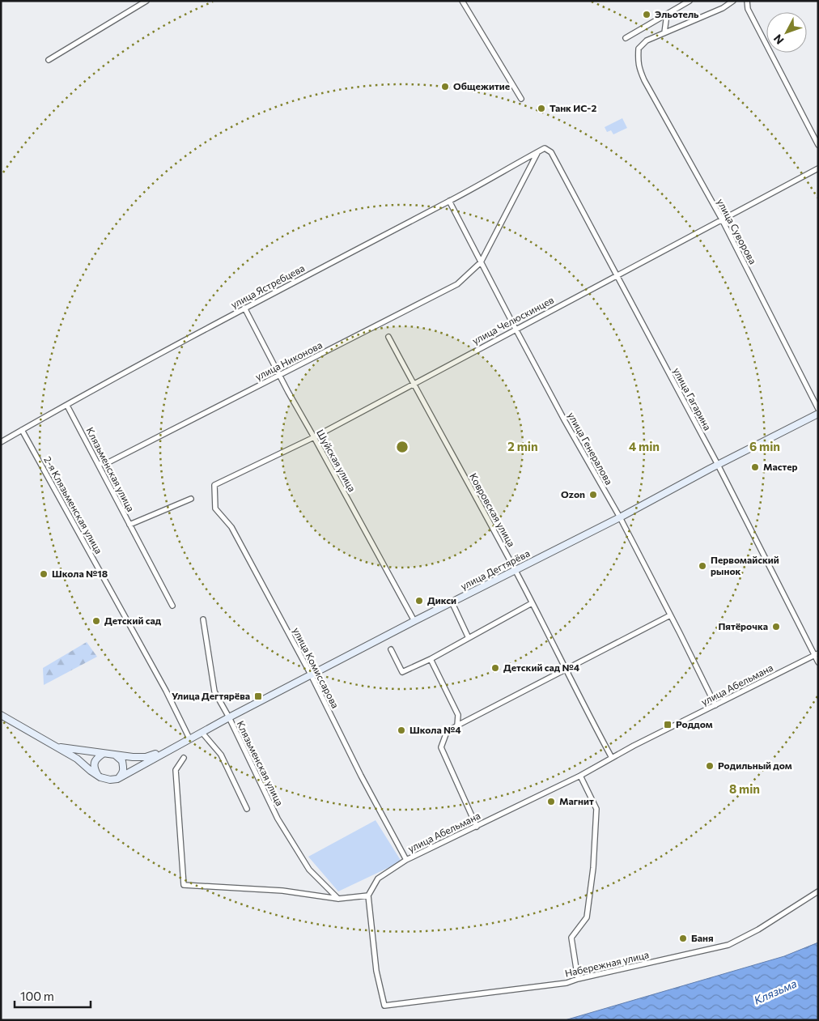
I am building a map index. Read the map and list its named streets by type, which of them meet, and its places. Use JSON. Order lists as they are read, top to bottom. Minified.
{"streets":{"main road":["улица Дегтярёва"],"street":["улица Суворова","улица Ястребцева","улица Челюскинцев","улица Никонова","улица Гагарина","улица Генералова","Шуйская улица","Клязьменская улица","2-я Клязьменская улица","Ковровская улица","улица Комиссарова","улица Абельмана","Набережная улица"]},"crossings":[["улица Суворова","улица Челюскинцев"],["улица Ястребцева","улица Никонова"],["улица Ястребцева","улица Гагарина"],["улица Ястребцева","улица Генералова"],["улица Ястребцева","Шуйская улица"],["улица Ястребцева","Клязьменская улица"],["улица Ястребцева","2-я Клязьменская улица"],["улица Челюскинцев","улица Гагарина"],["улица Челюскинцев","улица Генералова"],["улица Челюскинцев","Шуйская улица"],["улица Челюскинцев","Ковровская улица"],["улица Челюскинцев","улица Комиссарова"],["улица Никонова","улица Генералова"],["улица Никонова","Шуйская улица"],["улица Никонова","Клязьменская улица"],["улица Гагарина","улица Дегтярёва"],["улица Гагарина","улица Абельмана"],["улица Генералова","улица Дегтярёва"],["улица Генералова","улица Абельмана"],["Шуйская улица","улица Дегтярёва"],["Клязьменская улица","улица Дегтярёва"],["2-я Клязьменская улица","улица Дегтярёва"],["Ковровская улица","улица Дегтярёва"],["Ковровская улица","улица Абельмана"],["улица Дегтярёва","улица Комиссарова"],["улица Комиссарова","улица Абельмана"],["улица Абельмана","Набережная улица"]],"water":["Клязьма"],"places":{"other":["Эльотель","Общежитие","Танк ИС-2","Мастер","Ozon","Первомайский рынок","Школа №18","Дикси","Детский сад","Пятёрочка","Детский сад №4","Школа №4","Родильный дом","Магнит","Баня"],"transit":["Улица Дегтярёва","Роддом"]},"scale_bar":"100 m","north":"bottom left","rings":["2 min","4 min","6 min","8 min"]}
